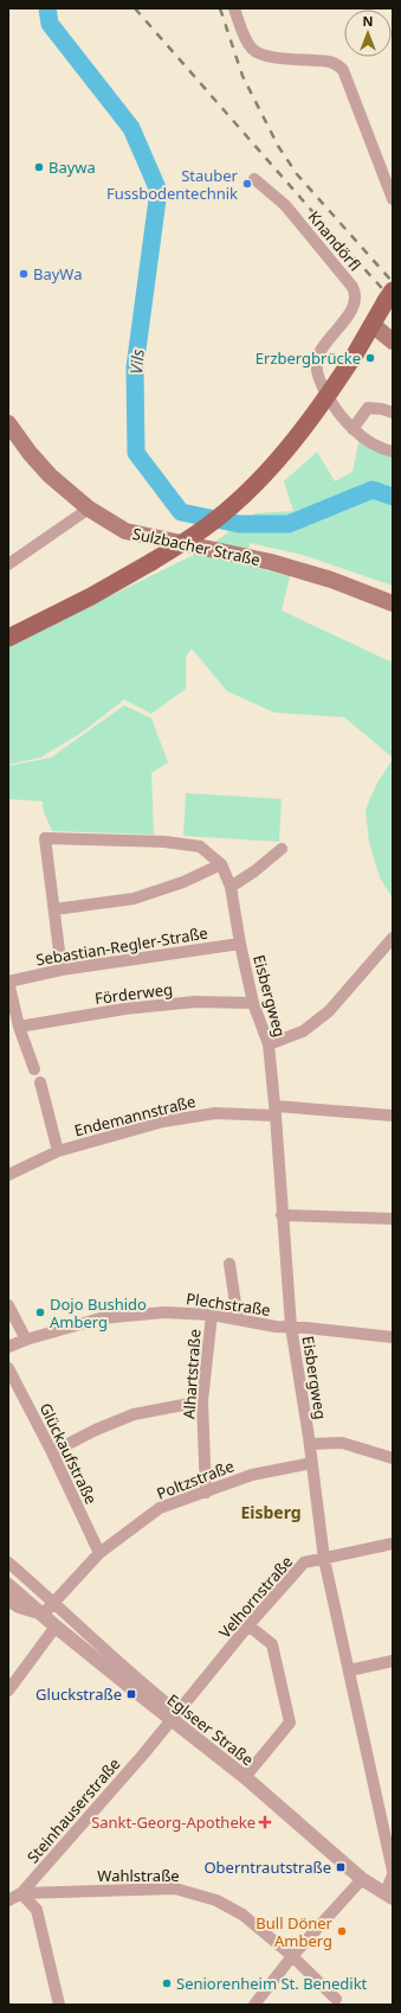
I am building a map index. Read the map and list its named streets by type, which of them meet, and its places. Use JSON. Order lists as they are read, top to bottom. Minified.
{"streets":{"main road":["Sulzbacher Straße"],"street":["Knandörfl","Sebastian-Regler-Straße","Förderweg","Eisbergweg","Endemannstraße","Plechstraße","Alhartstraße","Glückaufstraße","Poltzstraße","Velhornstraße","Eglseer Straße","Steinhauserstraße","Wahlstraße"]},"crossings":[["Sebastian-Regler-Straße","Förderweg"],["Sebastian-Regler-Straße","Eisbergweg"],["Förderweg","Eisbergweg"],["Eisbergweg","Endemannstraße"],["Eisbergweg","Plechstraße"],["Eisbergweg","Poltzstraße"],["Eisbergweg","Velhornstraße"],["Plechstraße","Alhartstraße"],["Alhartstraße","Poltzstraße"],["Glückaufstraße","Poltzstraße"],["Poltzstraße","Eglseer Straße"],["Velhornstraße","Eglseer Straße"],["Velhornstraße","Steinhauserstraße"],["Eglseer Straße","Steinhauserstraße"],["Steinhauserstraße","Wahlstraße"]],"districts":["Eisberg"],"water":["Vils"],"places":{"other":["Baywa","Stauber Fussbodentechnik","BayWa","Erzbergbrücke","Dojo Bushido Amberg","Bull Döner Amberg","Seniorenheim St. Benedikt"],"transit":["Gluckstraße","Oberntrautstraße"],"health":["Sankt-Georg-Apotheke"]},"north":"top"}
